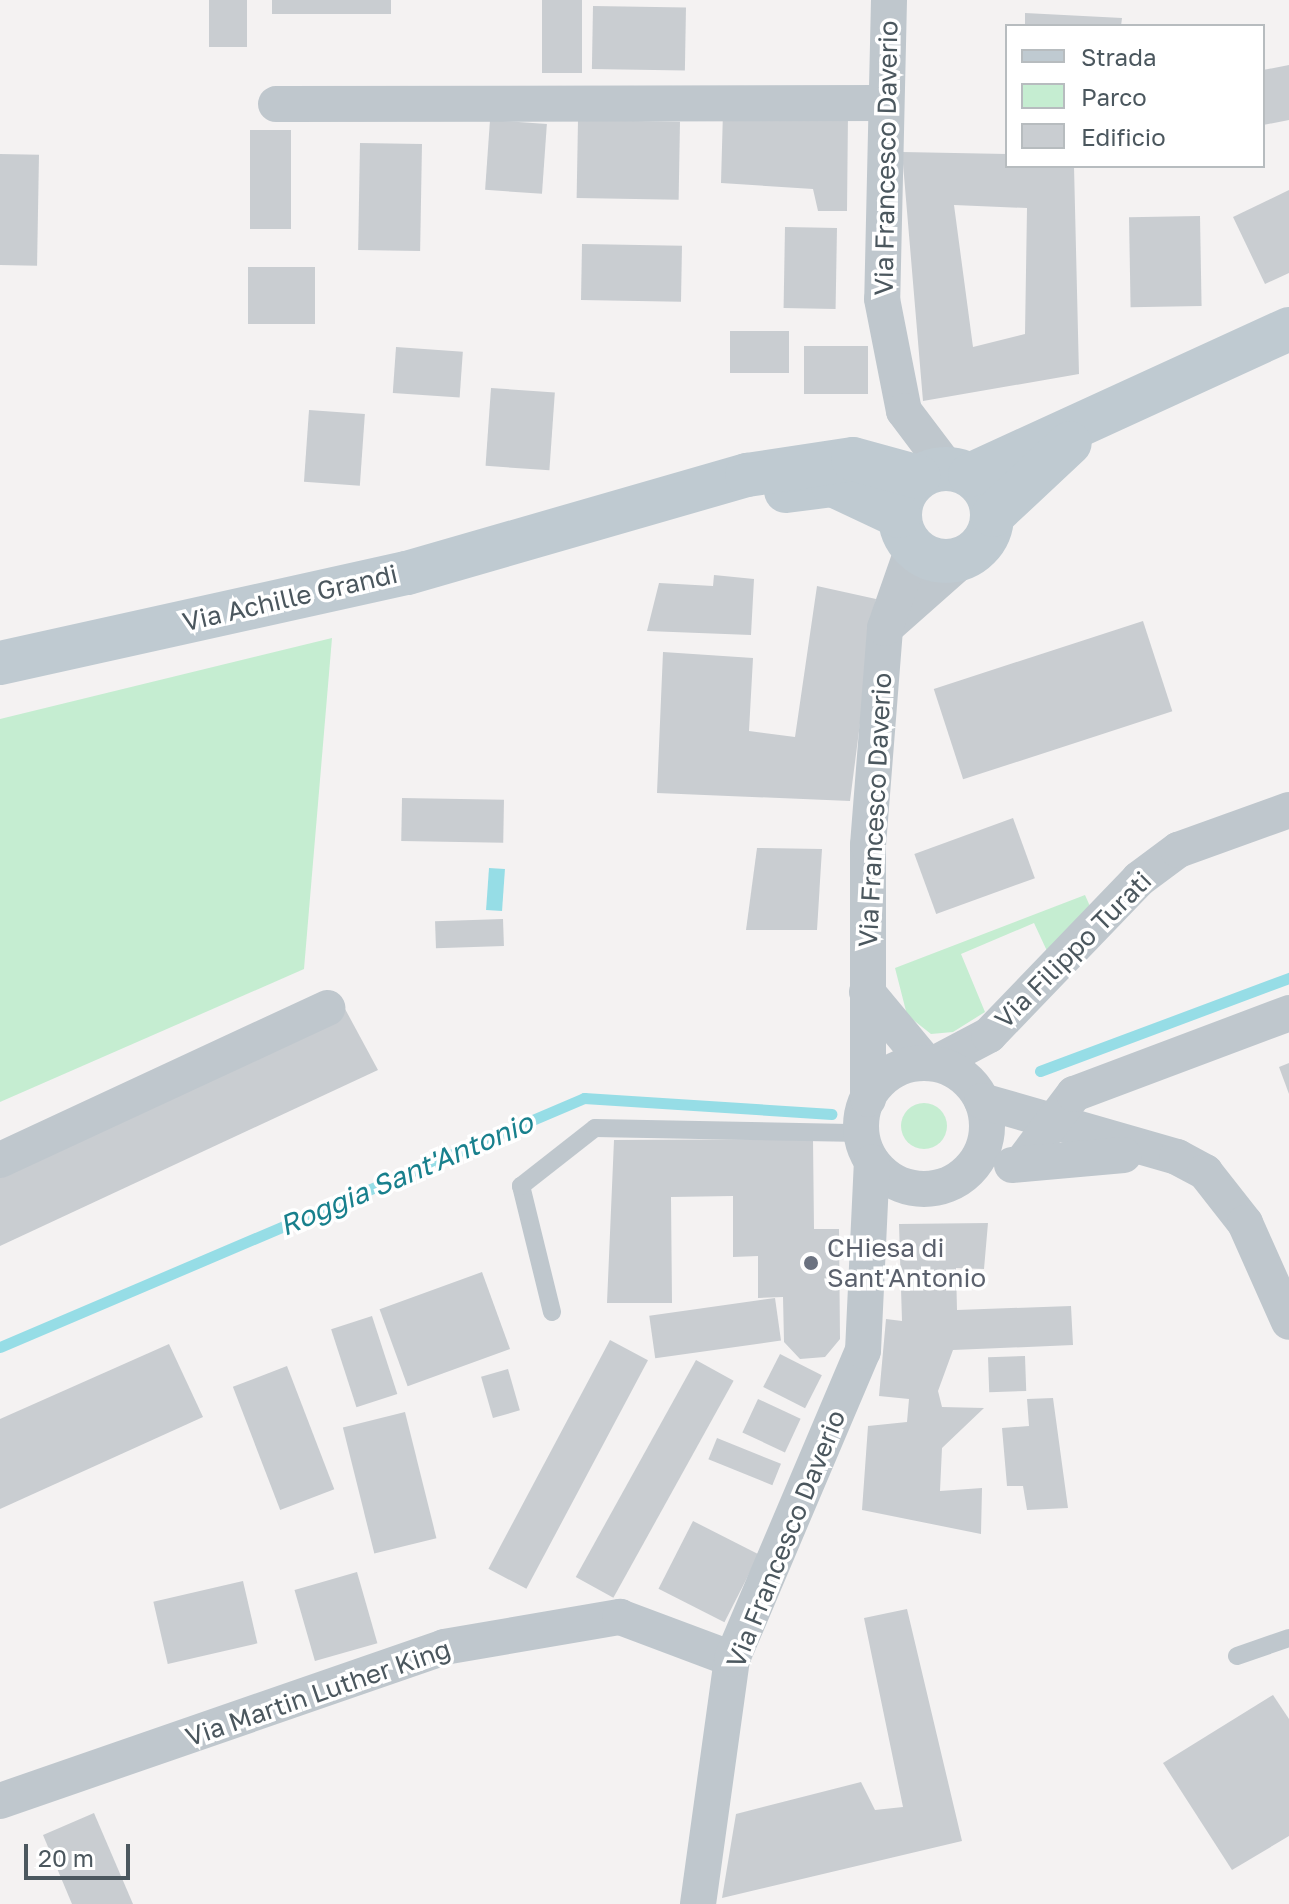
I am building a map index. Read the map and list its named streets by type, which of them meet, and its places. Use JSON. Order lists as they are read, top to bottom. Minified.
{"streets":{"main road":["Via Achille Grandi"],"street":["Via Francesco Daverio","Via Filippo Turati","Via Martin Luther King"]},"crossings":[["Via Francesco Daverio","Via Achille Grandi"],["Via Francesco Daverio","Via Filippo Turati"],["Via Francesco Daverio","Via Martin Luther King"]],"water":["Roggia Sant'Antonio"],"places":["CHiesa di Sant'Antonio"],"legend":["Strada","Parco","Edificio"],"scale_bar":"20 m"}
